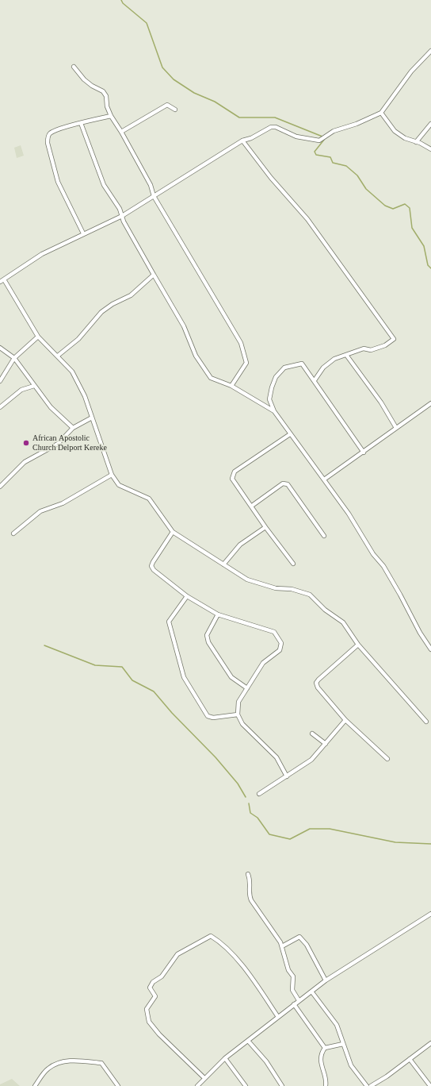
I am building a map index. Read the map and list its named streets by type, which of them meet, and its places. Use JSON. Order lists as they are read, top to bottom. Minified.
{"places":["African Apostolic Church Delport Kereke"]}
